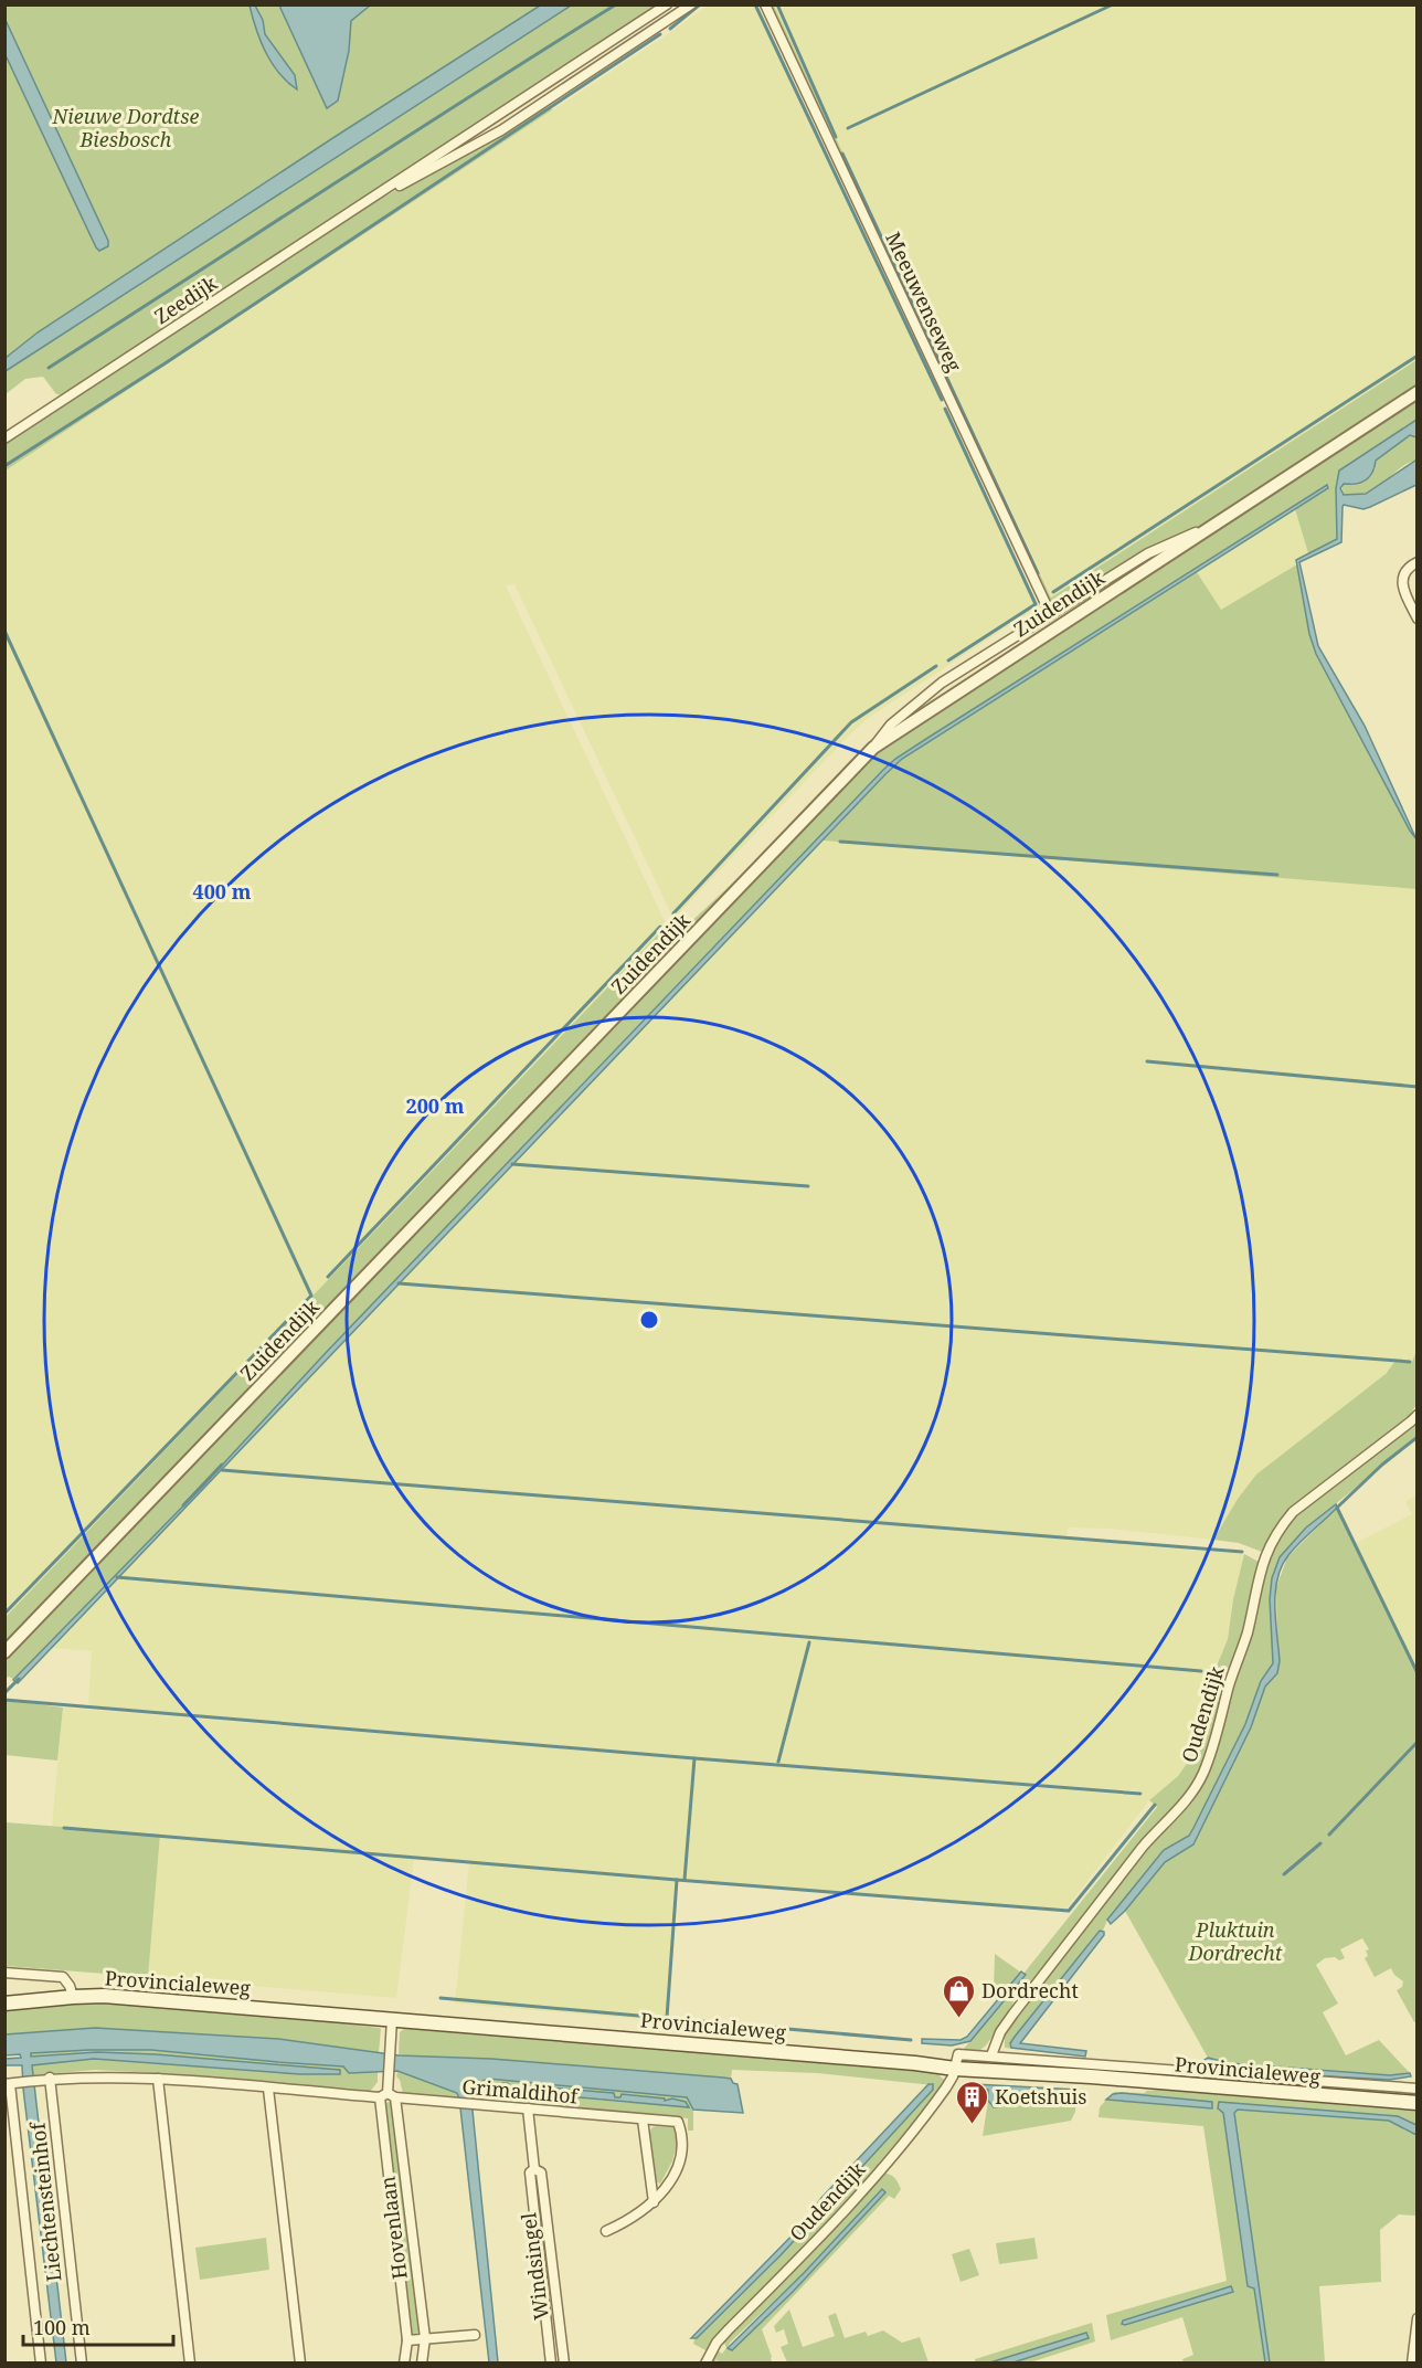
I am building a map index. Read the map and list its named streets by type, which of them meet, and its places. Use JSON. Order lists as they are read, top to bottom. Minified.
{"streets":{"main road":["Provincialeweg"],"street":["Zeedijk","Meeuwenseweg","Zuidendijk","Oudendijk","Grimaldihof","Liechtensteinhof","Hovenlaan","Windsingel"]},"crossings":[["Oudendijk","Provincialeweg"],["Provincialeweg","Hovenlaan"],["Grimaldihof","Hovenlaan"],["Grimaldihof","Windsingel"]],"parks":["Nieuwe Dordtse Biesbosch","Pluktuin Dordrecht"],"places":{"shop":["Dordrecht"],"building":["Koetshuis"]},"scale_bar":"100 m","rings":["400 m","200 m"]}
